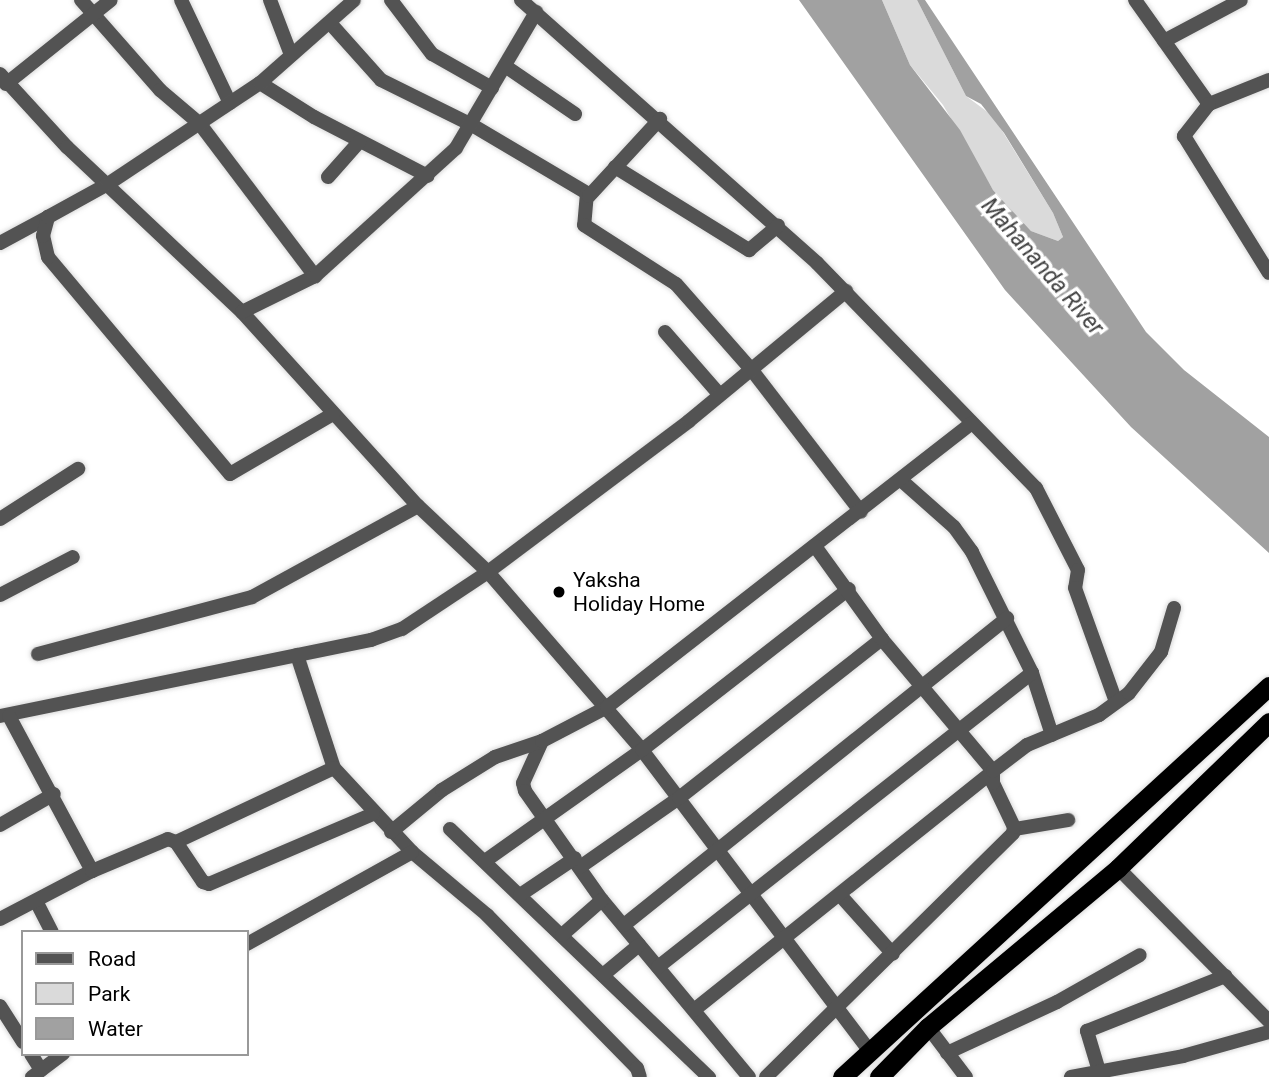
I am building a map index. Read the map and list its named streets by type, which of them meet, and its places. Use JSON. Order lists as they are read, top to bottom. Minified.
{"water":["Mahananda River"],"places":["Yaksha Holiday Home"],"legend":["Road","Park","Water"]}
